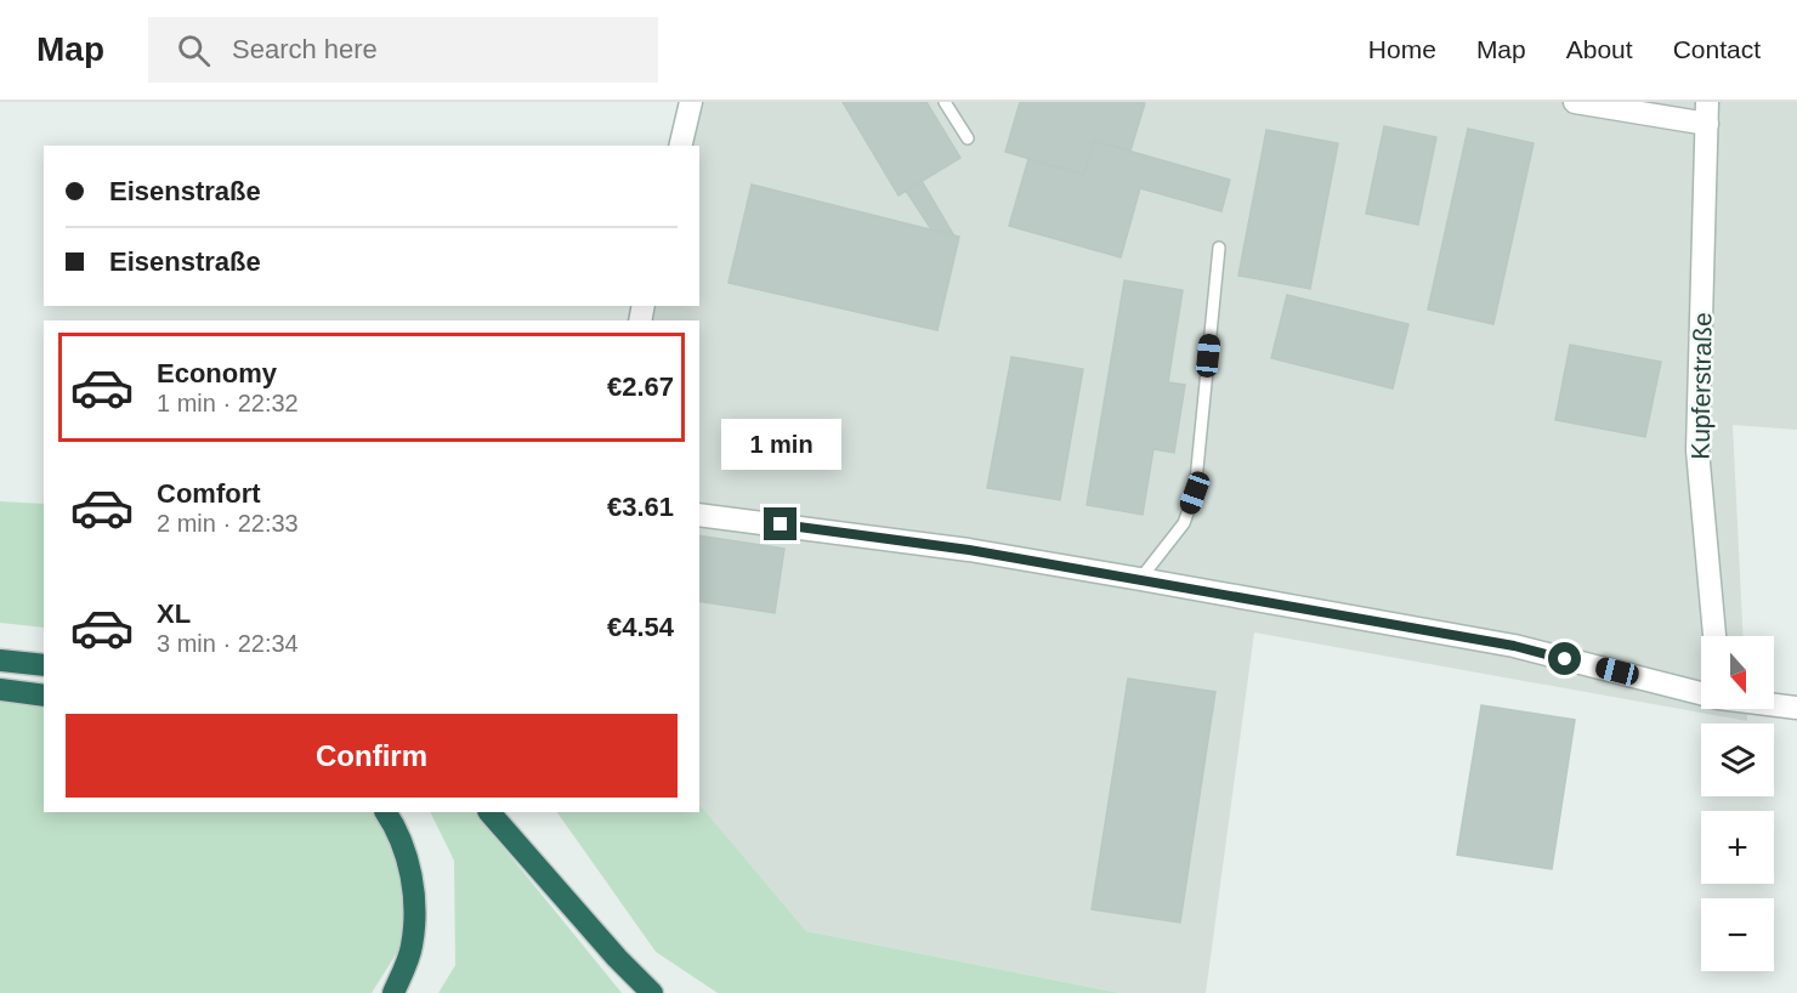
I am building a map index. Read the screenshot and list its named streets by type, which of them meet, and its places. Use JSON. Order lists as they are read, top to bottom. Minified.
{"streets":{"street":["Kupferstraße"]},"north":"bottom","page":{"header":"Map","search":"Search here","nav":["Home","Map","About","Contact"],"banner":["Eisenstraße","Eisenstraße"],"list":[{"name":"Economy","note":"1 min · 22:32","value":"€2.67"},{"name":"Comfort","note":"2 min · 22:33","value":"€3.61"},{"name":"XL","note":"3 min · 22:34","value":"€4.54"}],"bubble":"1 min","map_buttons":["+","−"],"buttons":"Confirm"}}
